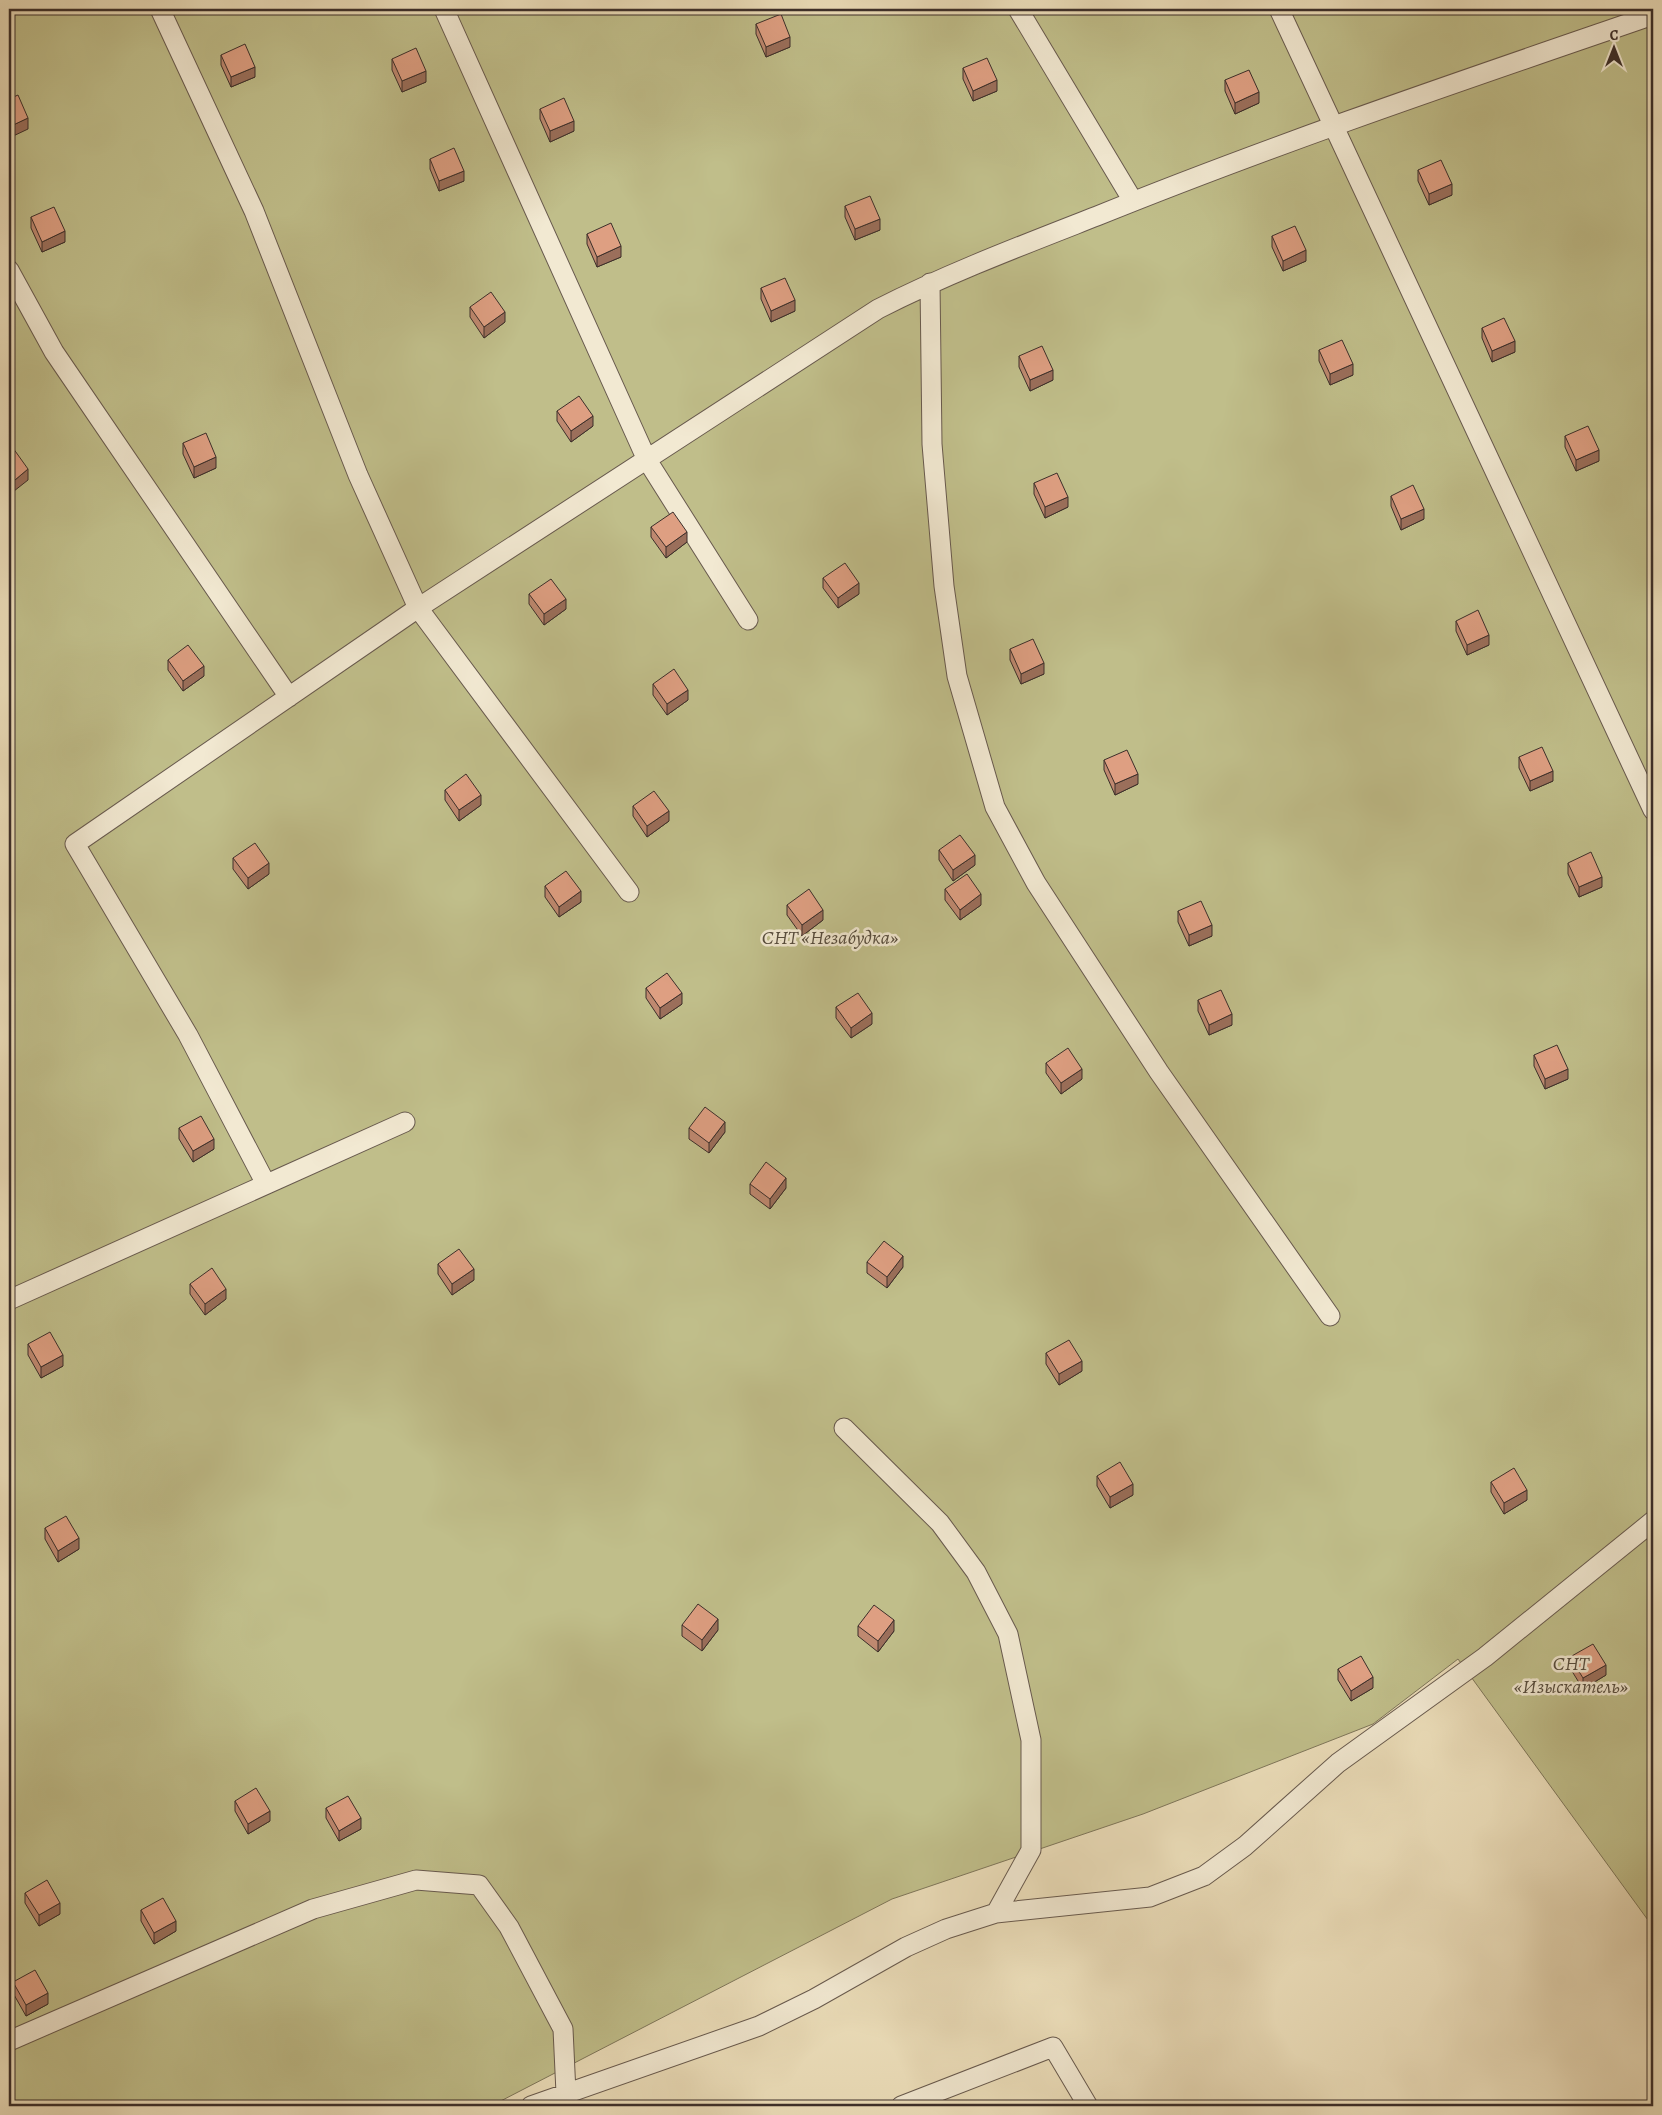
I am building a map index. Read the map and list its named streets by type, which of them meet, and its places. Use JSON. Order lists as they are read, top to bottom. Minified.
{"parks":["СНТ «Незабудка»","СНТ «Изыскатель»"],"north":"top"}
